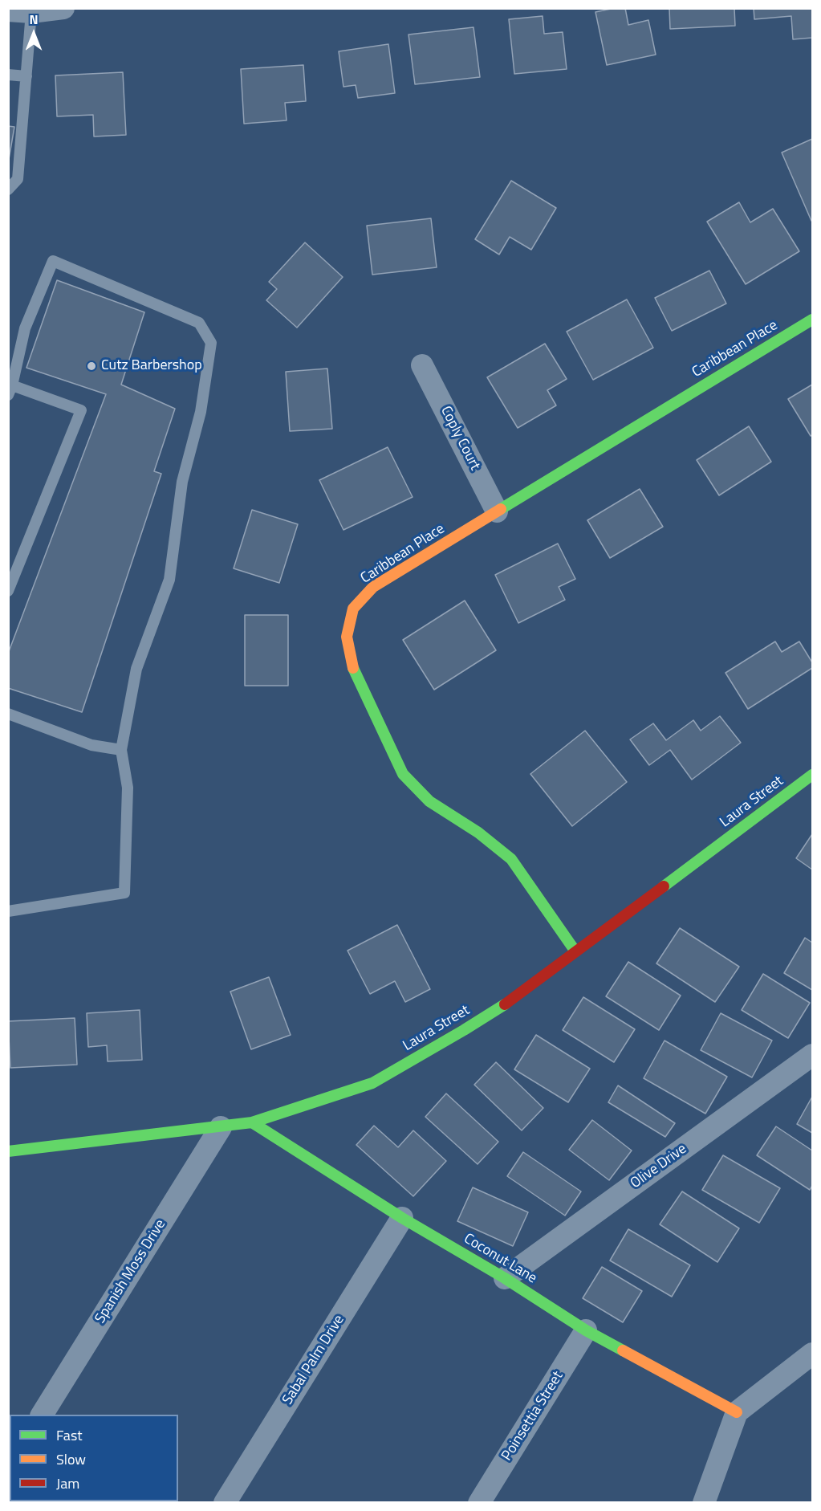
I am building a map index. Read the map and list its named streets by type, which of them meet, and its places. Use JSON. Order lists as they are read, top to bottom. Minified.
{"streets":{"street":["Caribbean Place","Coply Court","Laura Street","Olive Drive","Coconut Lane","Spanish Moss Drive","Sabal Palm Drive","Poinsettia Street"]},"crossings":[["Caribbean Place","Coply Court"],["Caribbean Place","Laura Street"],["Laura Street","Coconut Lane"],["Laura Street","Spanish Moss Drive"],["Olive Drive","Coconut Lane"],["Coconut Lane","Sabal Palm Drive"],["Coconut Lane","Poinsettia Street"]],"places":["Cutz Barbershop"],"legend":["Fast","Slow","Jam"],"north":"top"}
